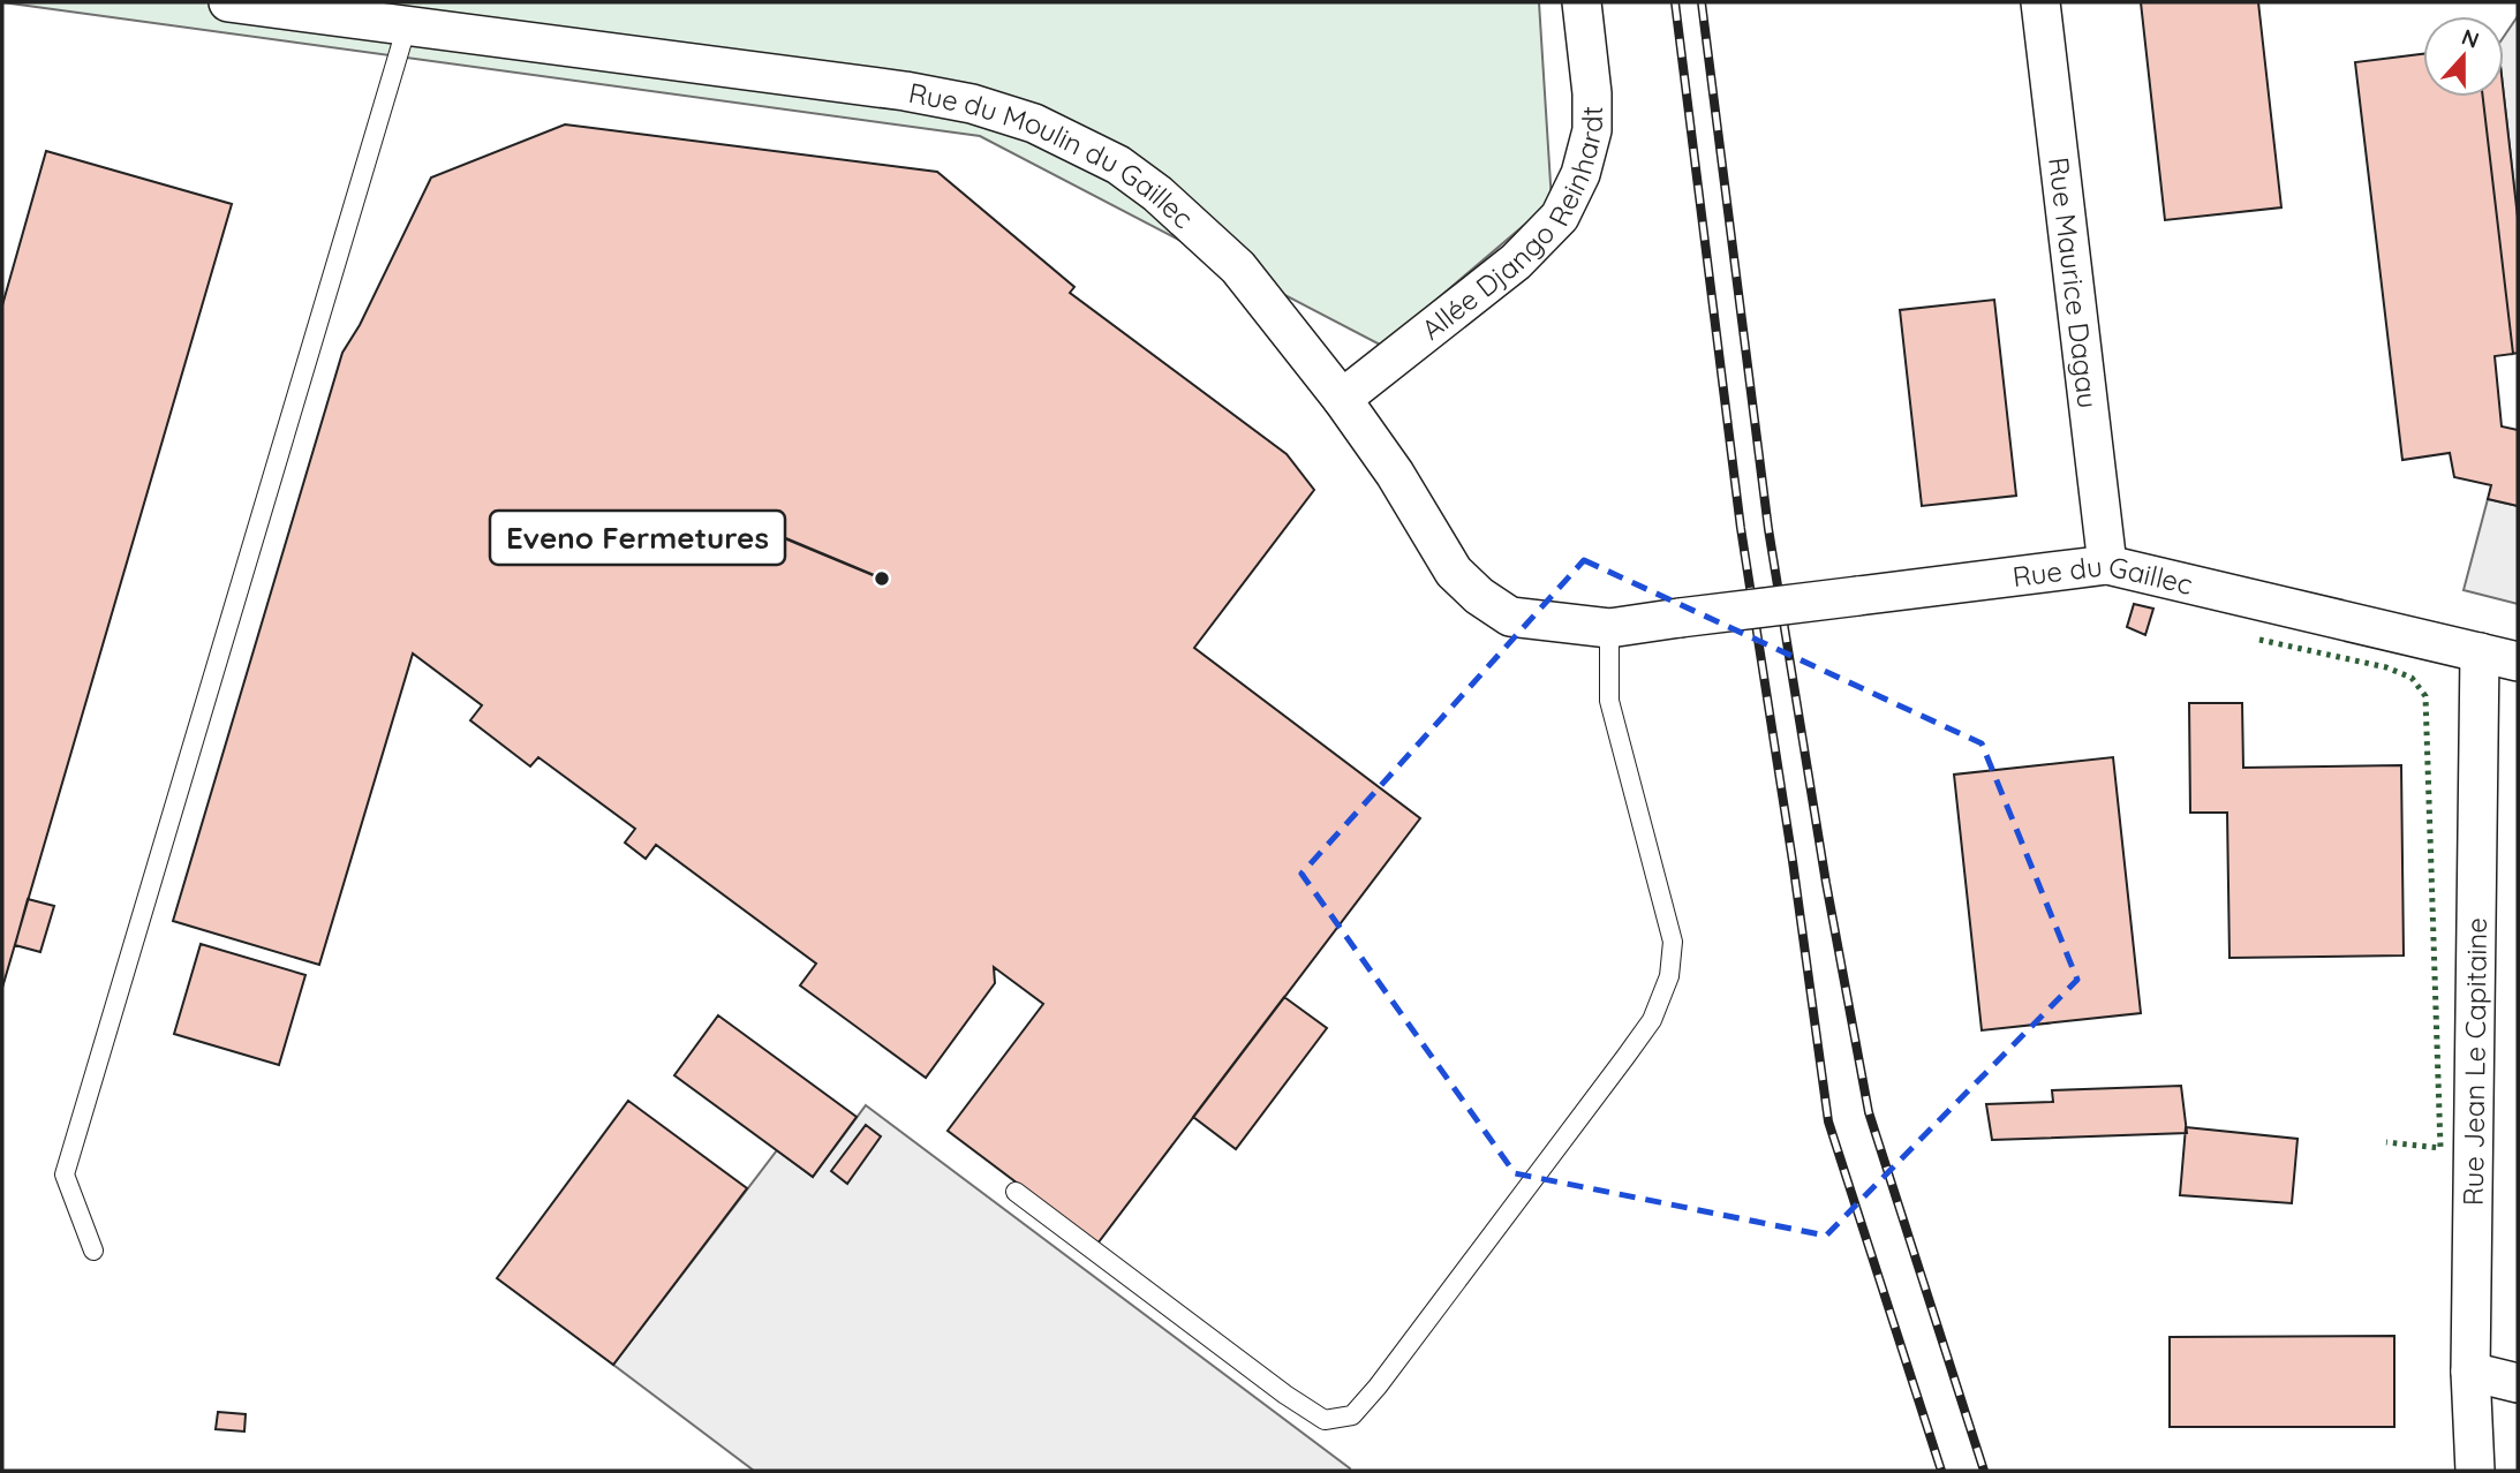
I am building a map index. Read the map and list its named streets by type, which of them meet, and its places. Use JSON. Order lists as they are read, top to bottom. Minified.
{"streets":{"street":["Rue du Moulin du Gaillec","Allée Django Reinhardt","Rue Maurice Dagau","Rue du Gaillec","Rue Jean Le Capitaine"]},"crossings":[["Rue du Moulin du Gaillec","Allée Django Reinhardt"],["Rue du Moulin du Gaillec","Rue du Gaillec"],["Rue Maurice Dagau","Rue du Gaillec"],["Rue du Gaillec","Rue Jean Le Capitaine"]],"places":["Eveno Fermetures"],"north":"top"}
